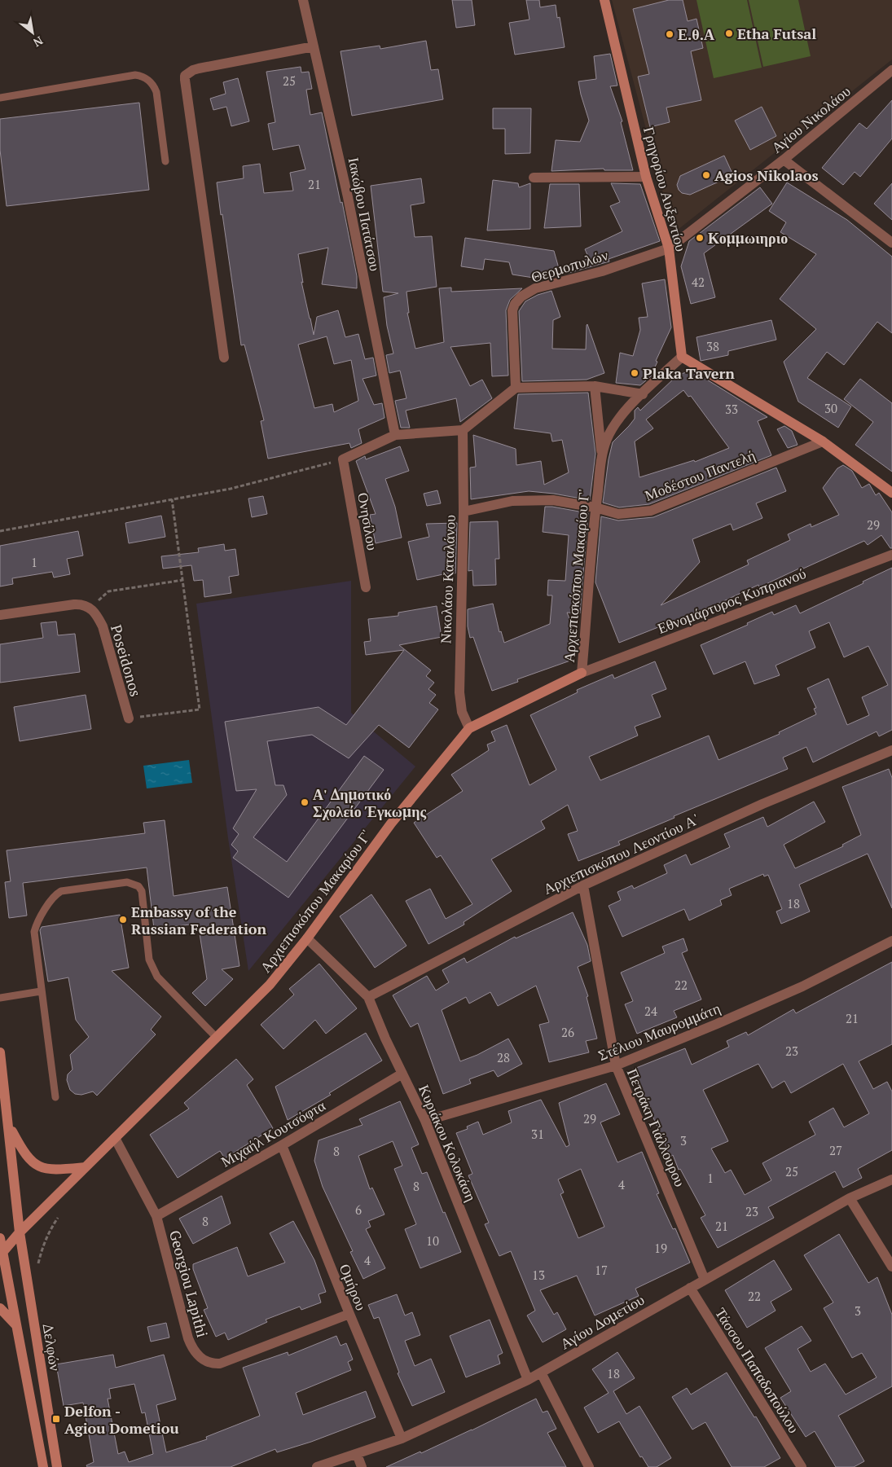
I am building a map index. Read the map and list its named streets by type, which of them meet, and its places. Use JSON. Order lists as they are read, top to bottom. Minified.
{"streets":{"street":["Αγίου Νικολάου","Γρηγορίου Αυξεντίου","Ιακώβου Πατάτσου","Θερμοπυλών","Μοδέστου Παντελή","Ονησίλου","Αρχιεπισκόπου Μακαρίου Γ'","Νικολάου Καταλάνου","Εθνομάρτυρος Κυπριανού","Poseidonos","Αρχιεπισκόπου Λεοντίου Α'","Στέλιου Μαυρομμάτη","Πετράκη Γιάλλουρου","Μιχαήλ Κουτσόφτα","Κυριάκου Κολοκάση","Georgiou Lapithi","Ομήρου","Αγίου Δομετίου","Δελφών","Τάσσου Παπαδοπούλου"]},"crossings":[["Αγίου Νικολάου","Γρηγορίου Αυξεντίου"],["Αγίου Νικολάου","Θερμοπυλών"],["Γρηγορίου Αυξεντίου","Θερμοπυλών"],["Γρηγορίου Αυξεντίου","Αρχιεπισκόπου Μακαρίου Γ'"],["Μοδέστου Παντελή","Αρχιεπισκόπου Μακαρίου Γ'"],["Μοδέστου Παντελή","Νικολάου Καταλάνου"],["Αρχιεπισκόπου Μακαρίου Γ'","Νικολάου Καταλάνου"],["Αρχιεπισκόπου Μακαρίου Γ'","Εθνομάρτυρος Κυπριανού"],["Αρχιεπισκόπου Μακαρίου Γ'","Κυριάκου Κολοκάση"],["Αρχιεπισκόπου Μακαρίου Γ'","Georgiou Lapithi"],["Αρχιεπισκόπου Λεοντίου Α'","Πετράκη Γιάλλουρου"],["Αρχιεπισκόπου Λεοντίου Α'","Κυριάκου Κολοκάση"],["Στέλιου Μαυρομμάτη","Πετράκη Γιάλλουρου"],["Στέλιου Μαυρομμάτη","Κυριάκου Κολοκάση"],["Πετράκη Γιάλλουρου","Αγίου Δομετίου"],["Μιχαήλ Κουτσόφτα","Κυριάκου Κολοκάση"],["Μιχαήλ Κουτσόφτα","Georgiou Lapithi"],["Μιχαήλ Κουτσόφτα","Ομήρου"],["Κυριάκου Κολοκάση","Αγίου Δομετίου"],["Georgiou Lapithi","Ομήρου"],["Ομήρου","Αγίου Δομετίου"],["Αγίου Δομετίου","Τάσσου Παπαδοπούλου"]],"places":{"other":["Etha Futsal","Ε.θ.Α","Agios Nikolaos","Κομμωιηριο","Plaka Tavern","Α' Δημοτικό Σχολείο Έγκωμης","Embassy of the Russian Federation"],"transit":["Delfon - Agiou Dometiou"]},"house_numbers":["25","21","42","38","30","33","29","1","18","22","24","21","26","23","28","29","31","3","27","8","25","1","4","8","6","23","8","21","10","19","4","17","13","22","3","18"],"north":"bottom right"}
